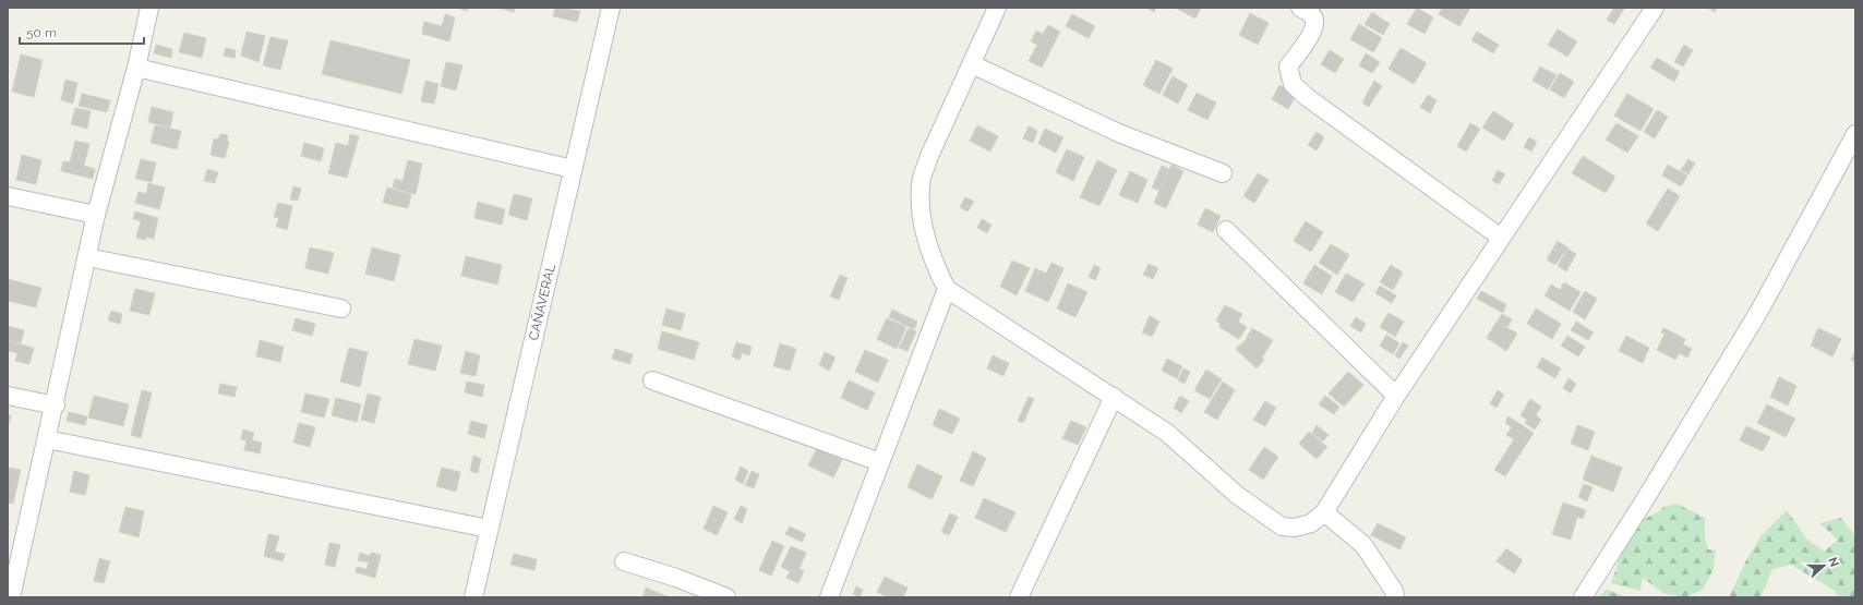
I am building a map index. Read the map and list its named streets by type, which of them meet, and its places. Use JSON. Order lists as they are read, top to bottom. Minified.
{"streets":{"street":["CAÑAVERAL"]},"scale_bar":"50 m","north":"right"}
